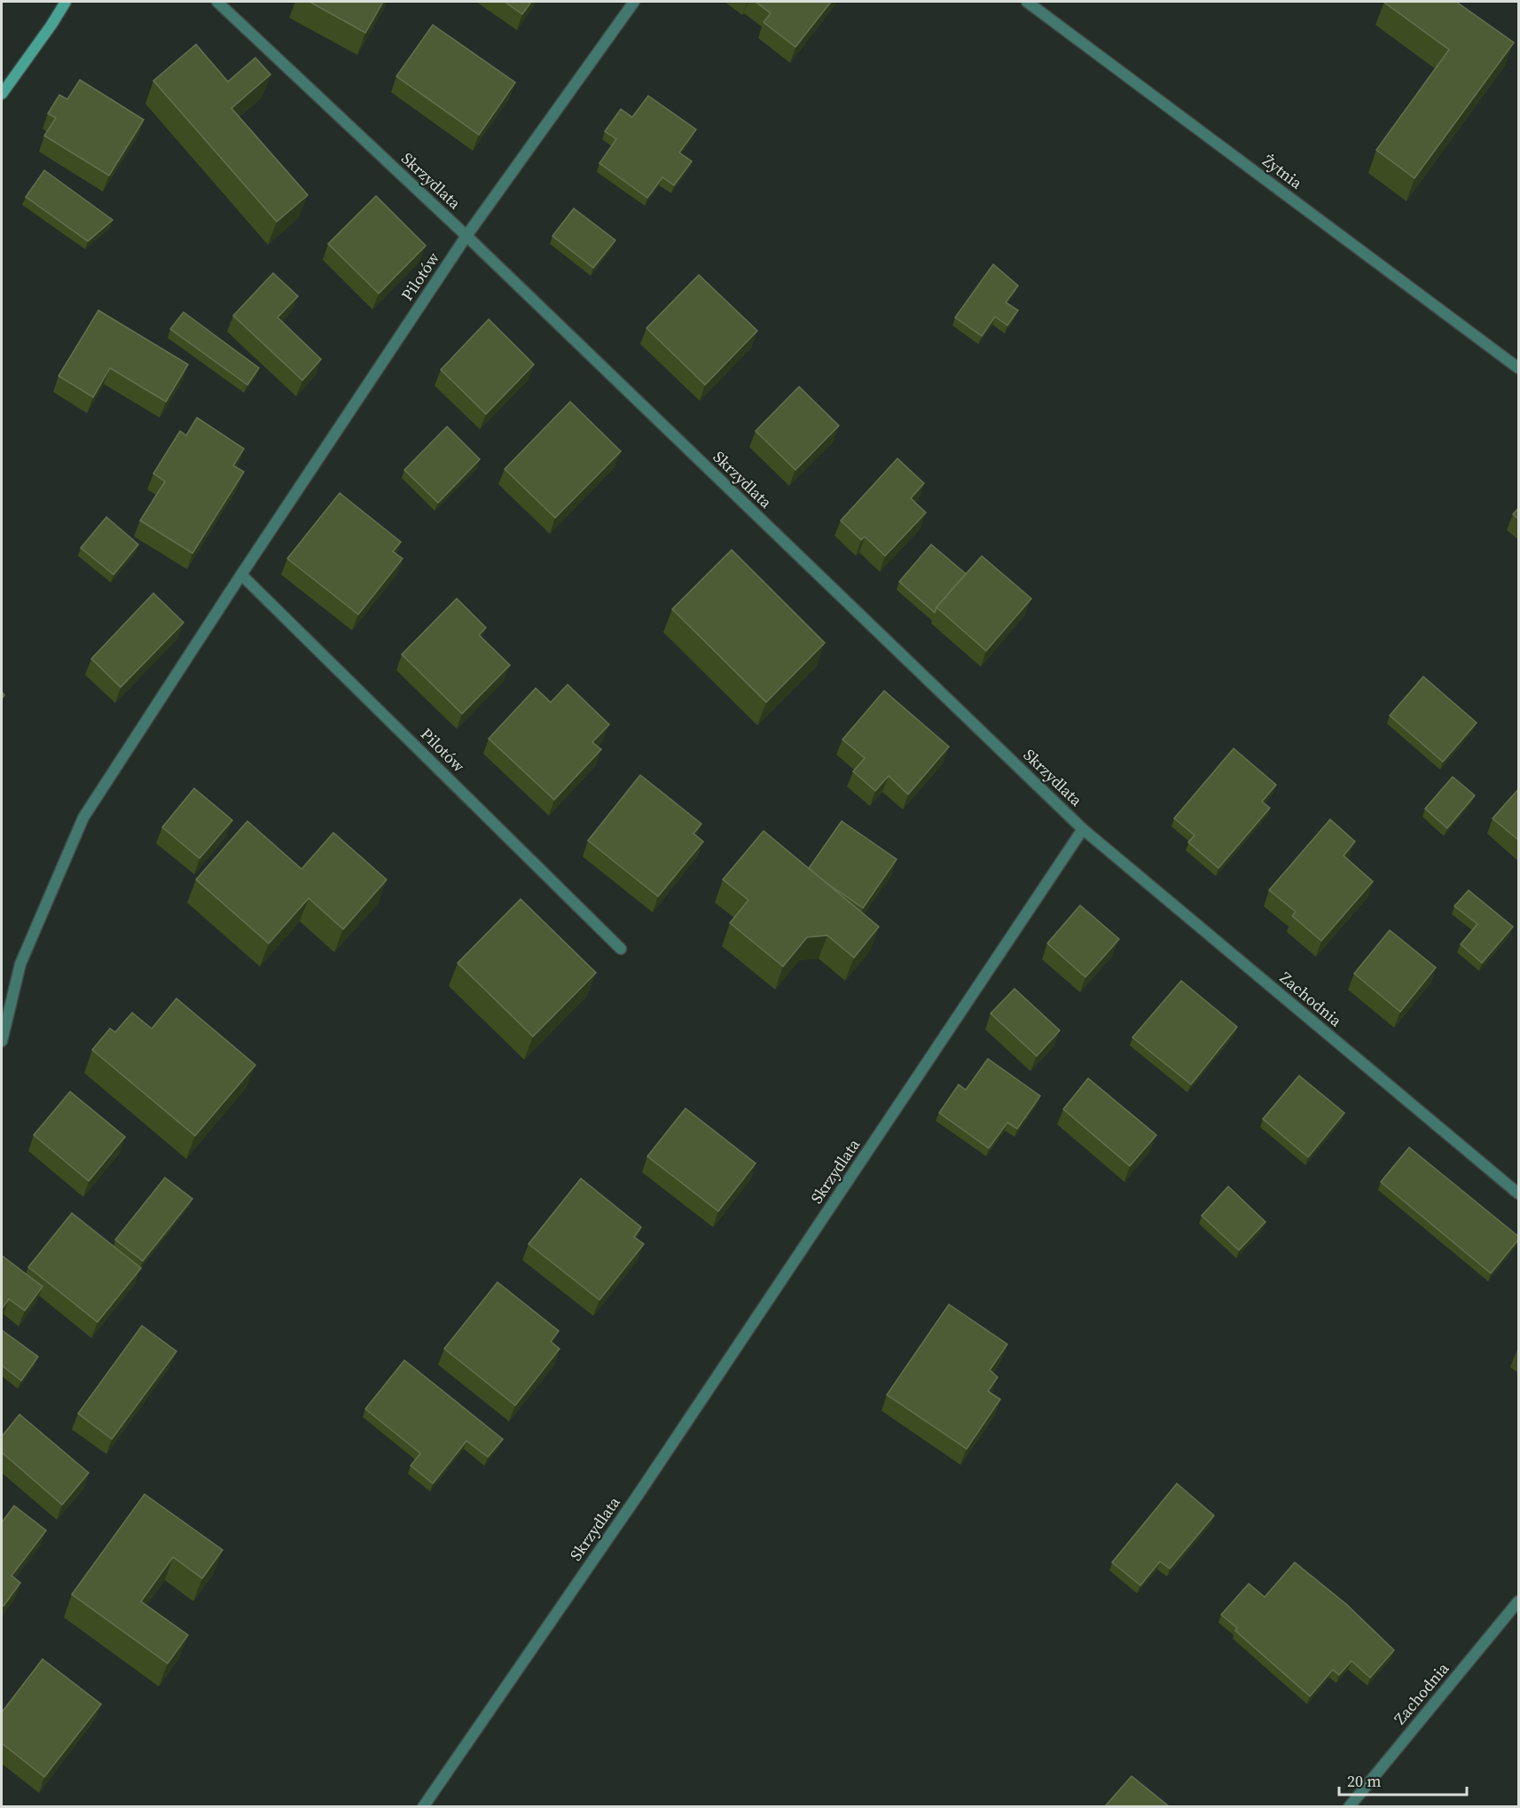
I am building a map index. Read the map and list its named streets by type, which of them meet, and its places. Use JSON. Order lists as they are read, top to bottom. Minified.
{"streets":{"street":["Żytnia","Skrzydlata","Pilotów","Zachodnia"]},"crossings":[["Skrzydlata","Pilotów"],["Skrzydlata","Zachodnia"]],"scale_bar":"20 m"}
